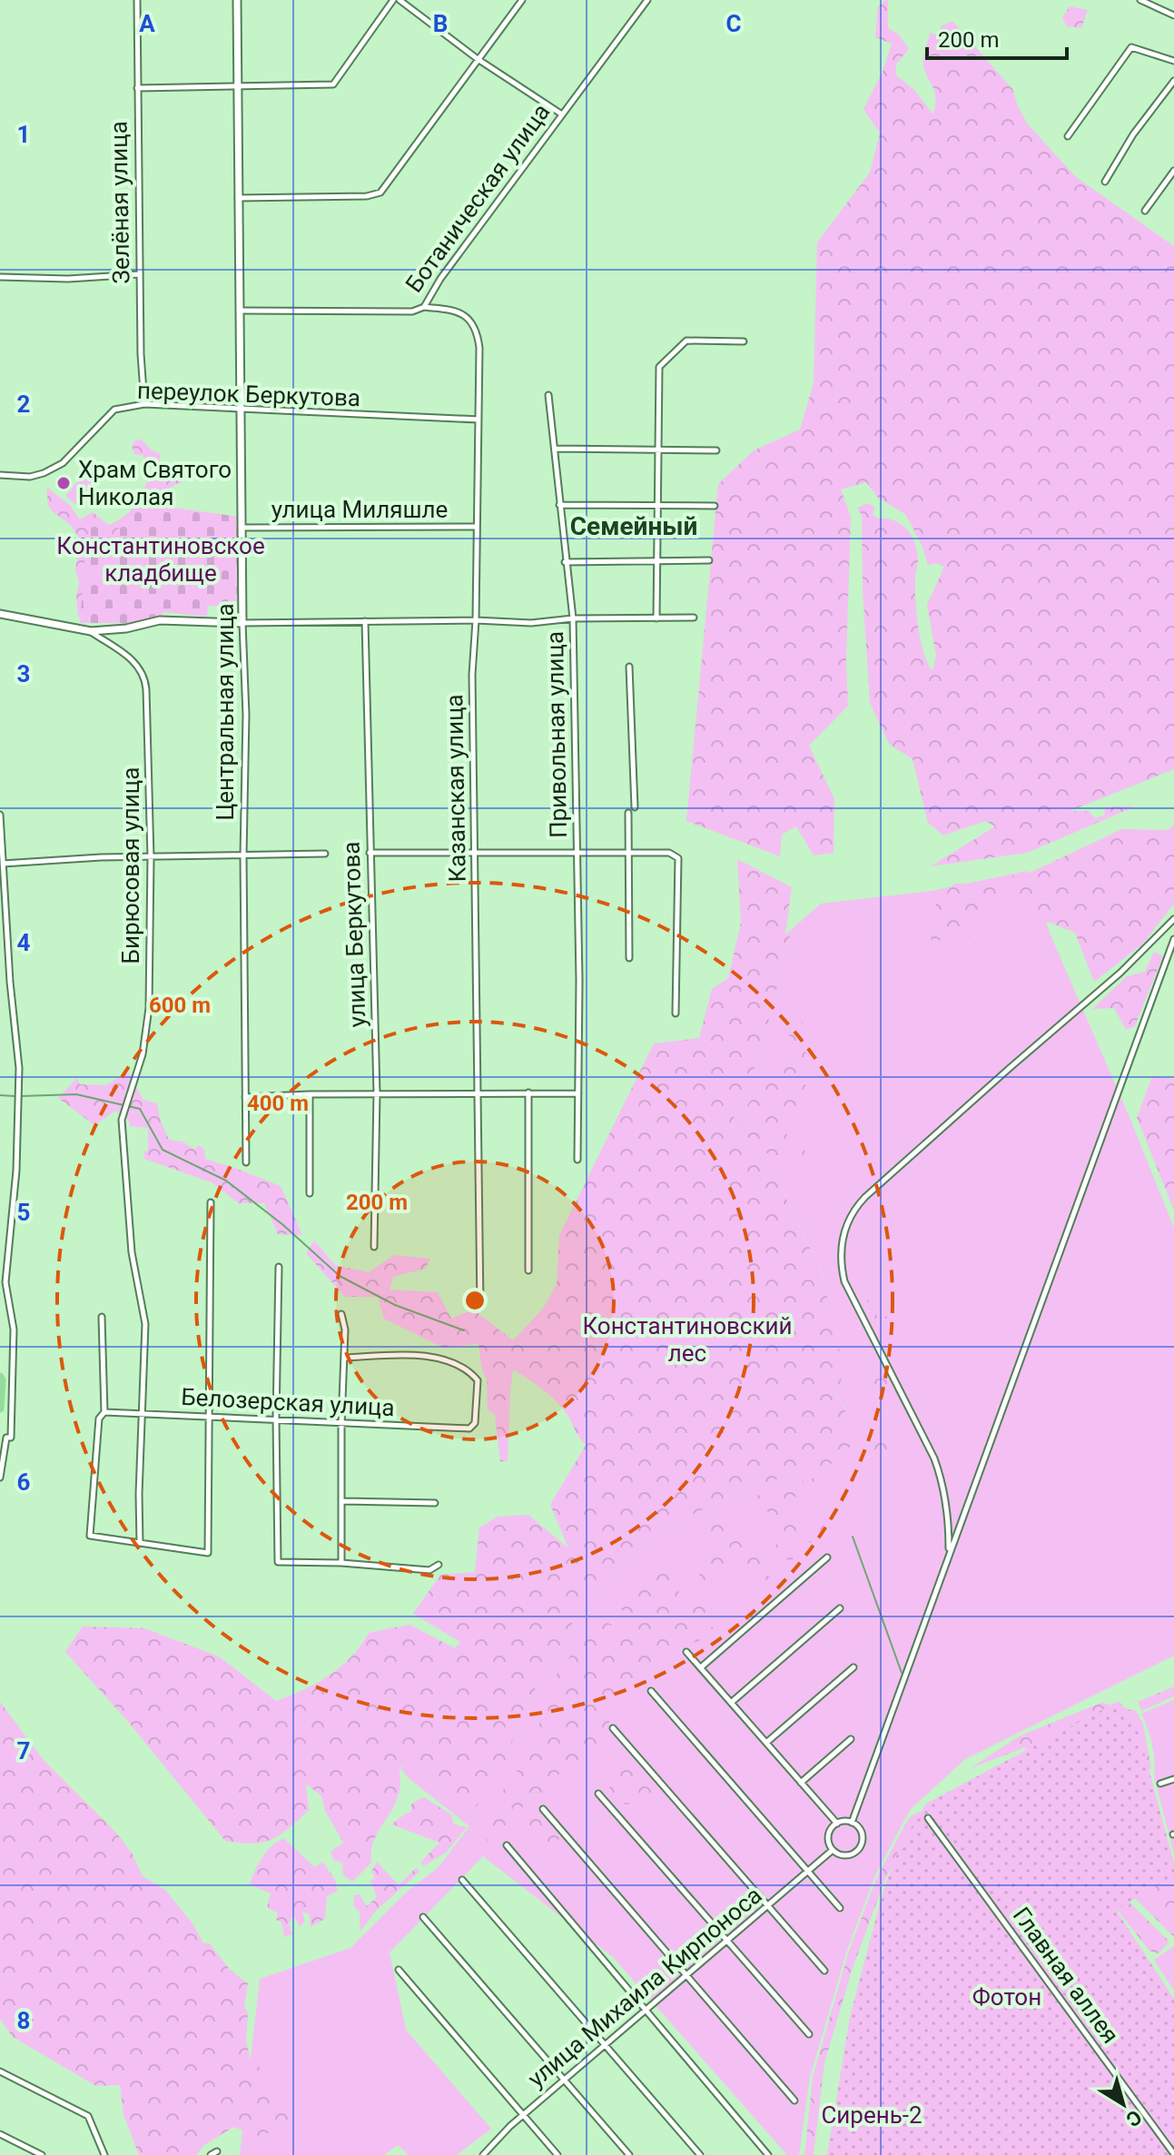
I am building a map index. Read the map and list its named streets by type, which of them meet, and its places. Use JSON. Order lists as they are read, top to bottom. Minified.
{"streets":{"street":["Ботаническая улица","Зелёная улица","переулок Беркутова","улица Миляшле","Центральная улица","Привольная улица","Казанская улица","Бирюсовая улица","улица Беркутова","Белозерская улица","Главная аллея","улица Михаила Кирпоноса"]},"crossings":[["Ботаническая улица","Центральная улица"],["Ботаническая улица","Казанская улица"],["Зелёная улица","переулок Беркутова"],["переулок Беркутова","Центральная улица"],["переулок Беркутова","Казанская улица"],["улица Миляшле","Центральная улица"],["улица Миляшле","Казанская улица"],["Центральная улица","Привольная улица"],["Привольная улица","Казанская улица"],["Привольная улица","Бирюсовая улица"],["Привольная улица","улица Беркутова"],["Бирюсовая улица","Белозерская улица"]],"districts":["Семейный"],"parks":["Константиновское кладбище","Константиновский лес","Фотон","Сирень-2"],"places":["Храм Святого Николая"],"scale_bar":"200 m","north":"bottom right","grid":{"columns":["A","B","C"],"rows":["1","2","3","4","5","6","7","8"]},"rings":["600 m","400 m","200 m"]}
